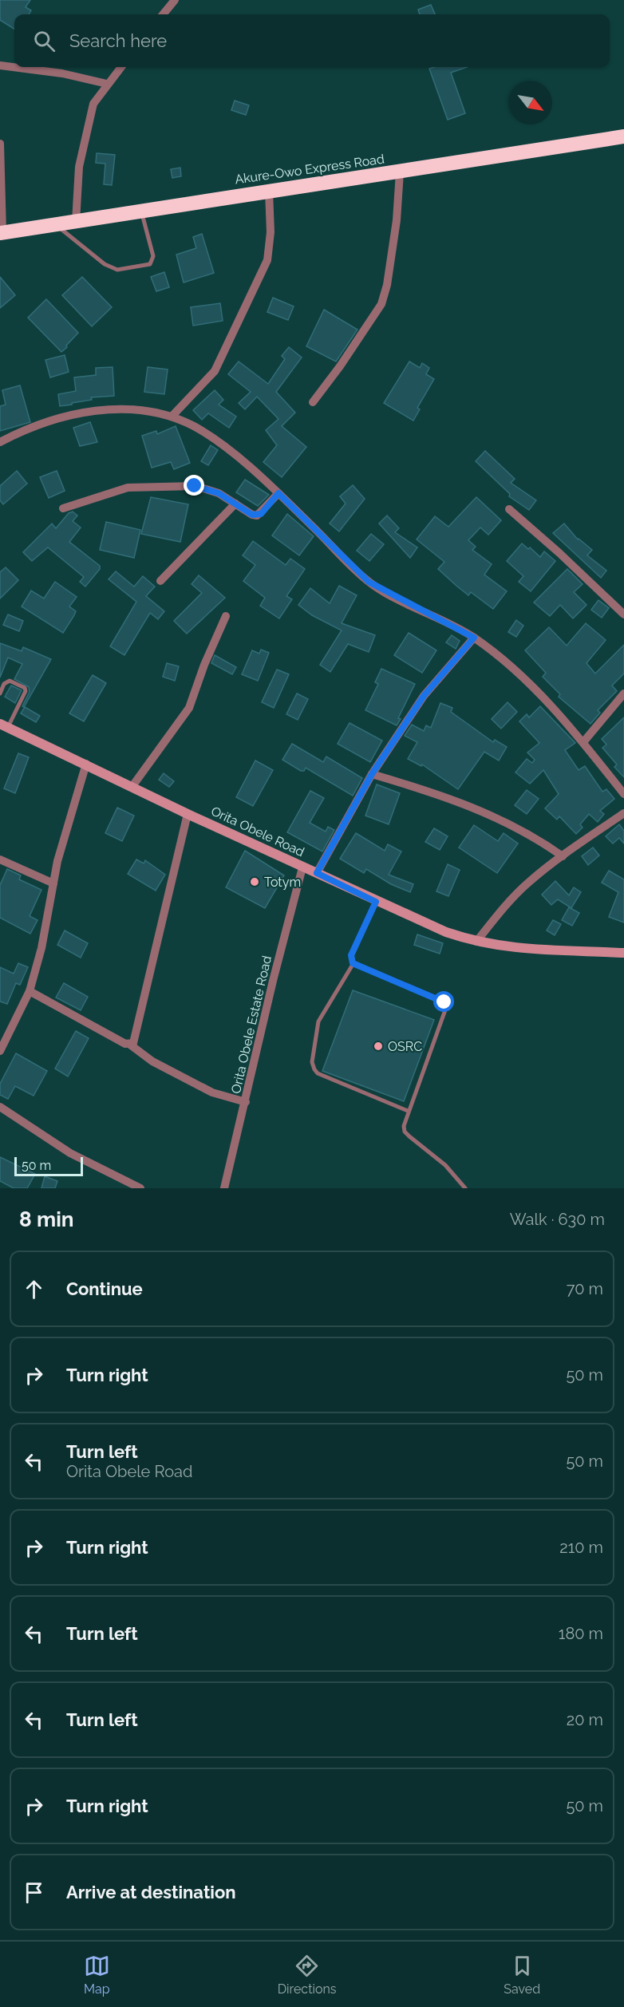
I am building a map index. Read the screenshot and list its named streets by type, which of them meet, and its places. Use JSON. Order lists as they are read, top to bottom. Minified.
{"streets":{"highway":["Akure-Owo Express Road"],"main road":["Orita Obele Road"],"street":["Orita Obele Estate Road"]},"crossings":[["Orita Obele Road","Orita Obele Estate Road"]],"places":["Totym","OSRC"],"scale_bar":"50 m","north":"bottom right","page":{"search":"Search here","scale":"50 m","heading":["8 min","Walk · 630 m"],"list":[["Continue","70 m"],["Turn right","50 m"],["Turn left","Orita Obele Road","50 m"],["Turn right","210 m"],["Turn left","180 m"],["Turn left","20 m"],["Turn right","50 m"],"Arrive at destination"],"nav":["Map","Directions","Saved"]}}
